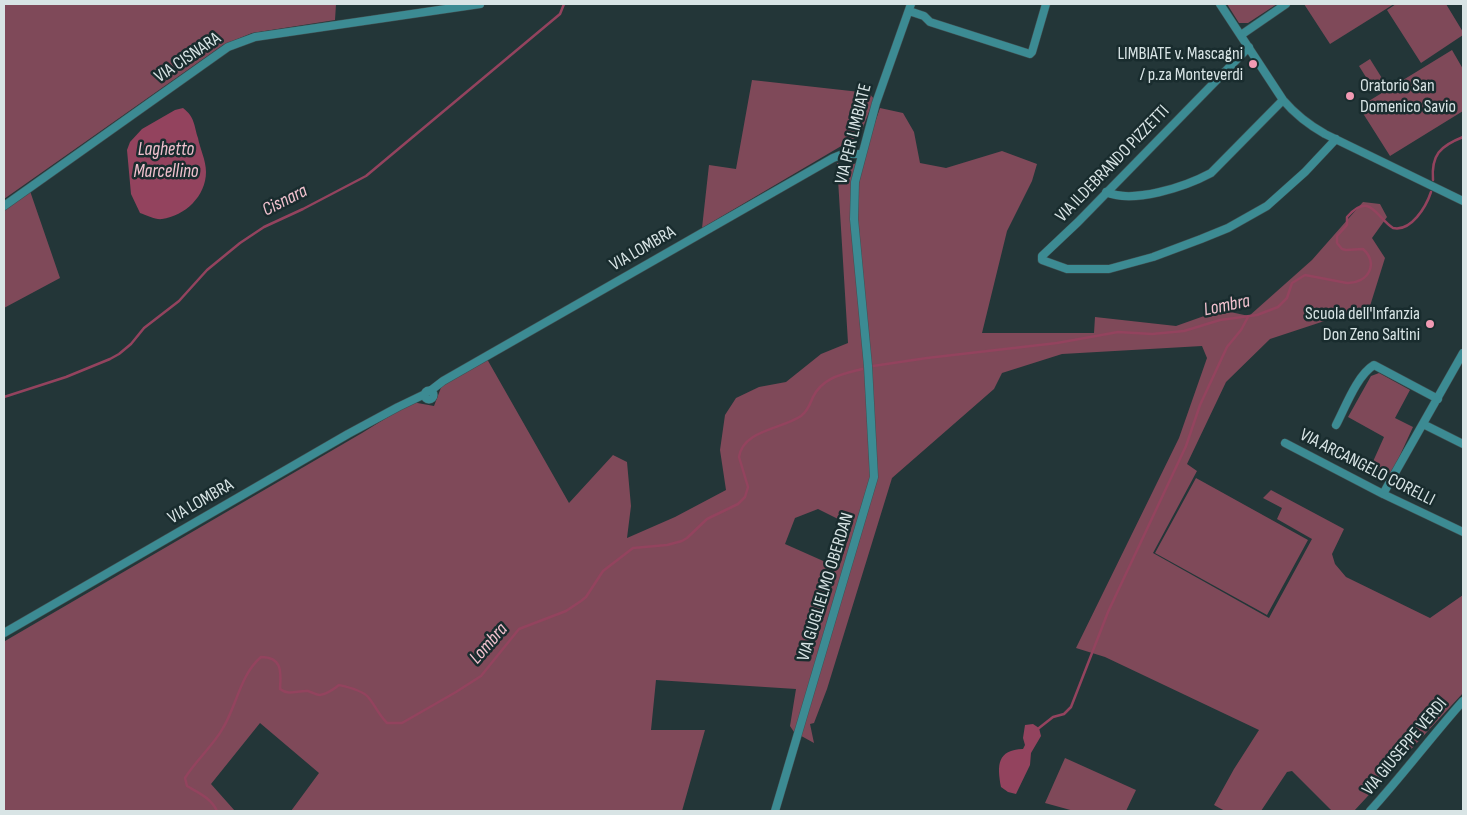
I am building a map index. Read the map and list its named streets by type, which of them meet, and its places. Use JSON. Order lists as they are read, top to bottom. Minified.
{"streets":{"street":["VIA CISNARA","VIA PER LIMBIATE","VIA ILDEBRANDO PIZZETTI","VIA LOMBRA","VIA ARCANGELO CORELLI","VIA GUGLIELMO OBERDAN","VIA GIUSEPPE VERDI"]},"crossings":[["VIA PER LIMBIATE","VIA LOMBRA"],["VIA PER LIMBIATE","VIA GUGLIELMO OBERDAN"]],"water":["Laghetto Marcellino","Cisnara","Lombra"],"places":["LIMBIATE v. Mascagni / p.za Monteverdi","Oratorio San Domenico Savio","Scuola dell'Infanzia Don Zeno Saltini"]}
